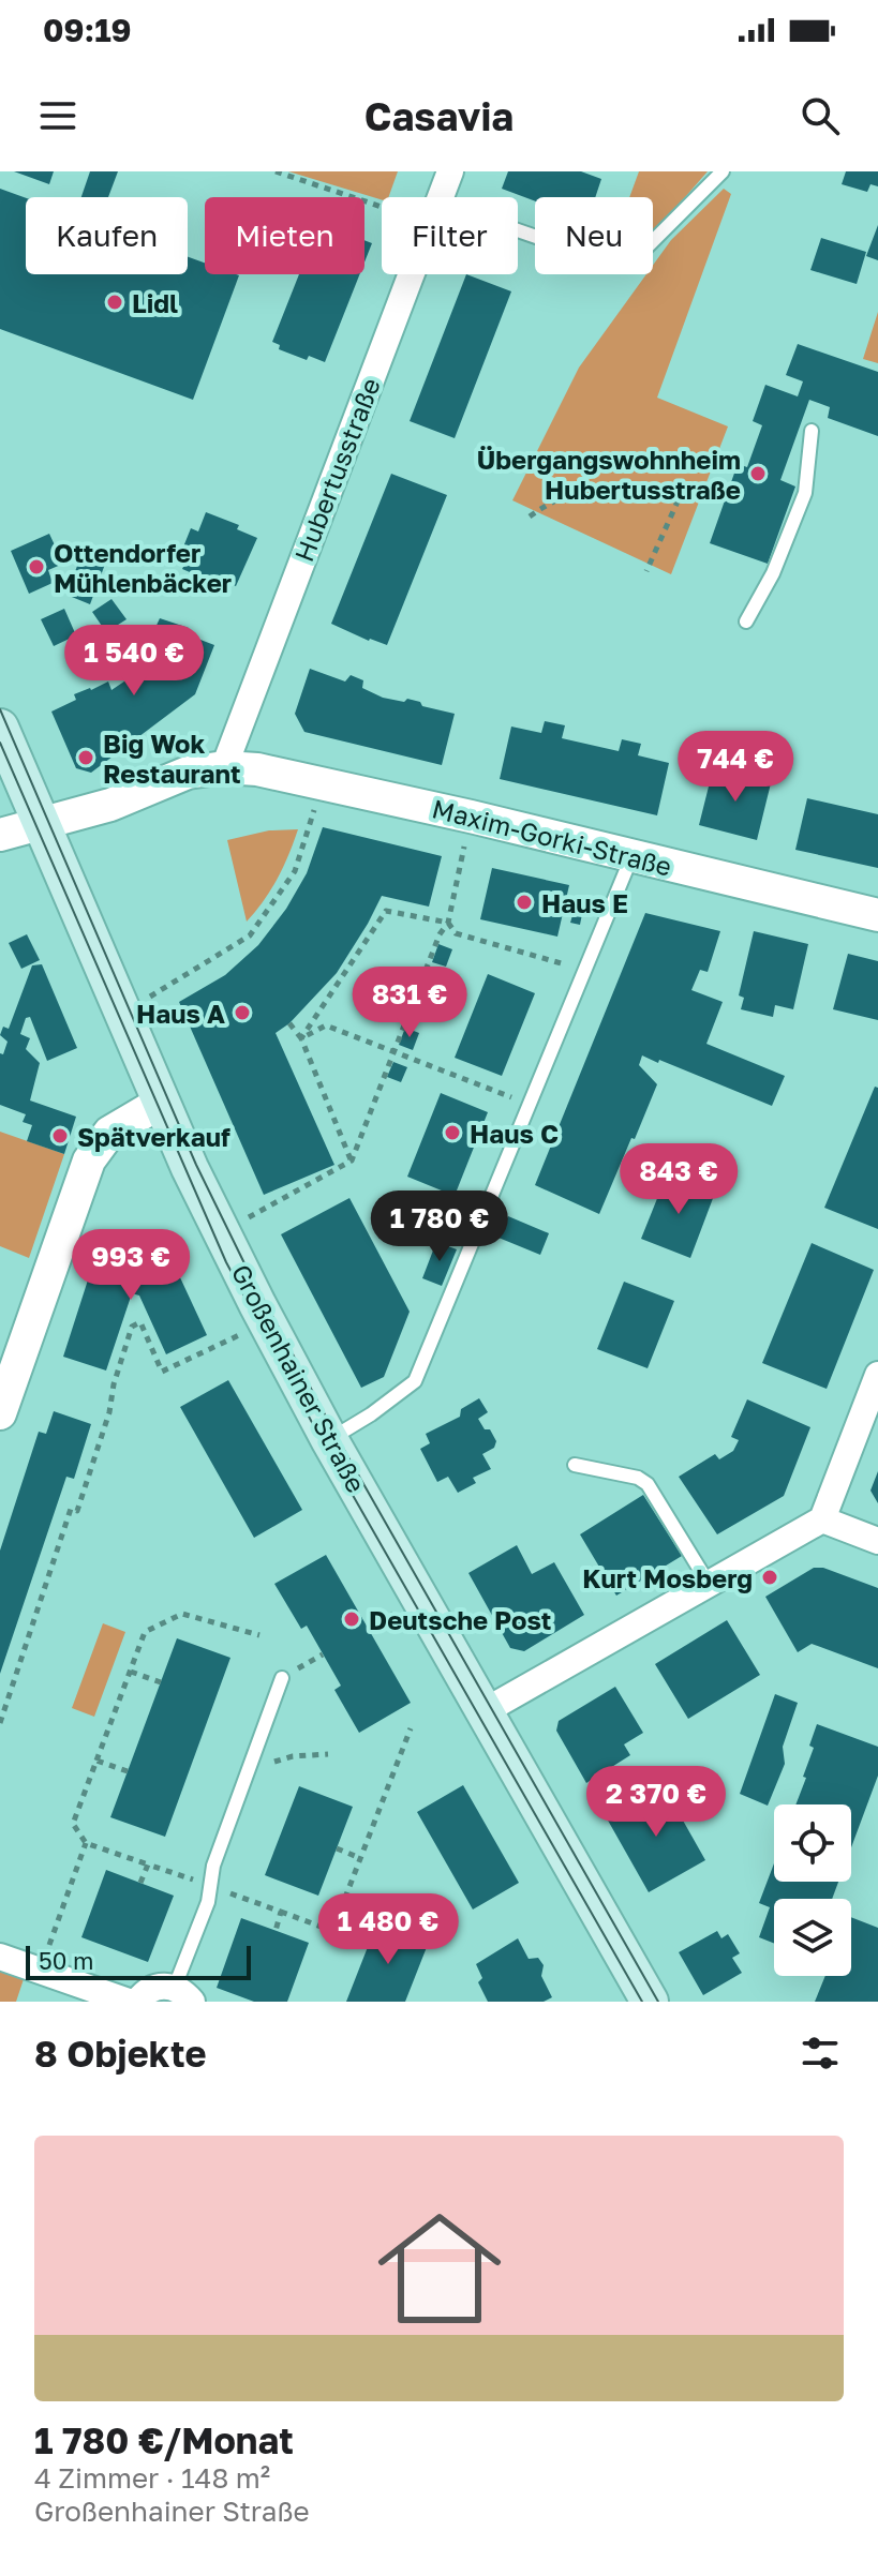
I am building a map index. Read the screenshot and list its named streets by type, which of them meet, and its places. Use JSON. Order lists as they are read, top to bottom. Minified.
{"streets":{"main road":["Großenhainer Straße"],"street":["Hubertusstraße","Maxim-Gorki-Straße"]},"crossings":[["Hubertusstraße","Maxim-Gorki-Straße"],["Maxim-Gorki-Straße","Großenhainer Straße"]],"places":["Lidl","Übergangswohnheim Hubertusstraße","Ottendorfer Mühlenbäcker","Big Wok Restaurant","Haus E","Haus A","Haus C","Spätverkauf","Kurt Mosberg","Deutsche Post"],"scale_bar":"50 m","page":{"status":"09:19","header":"Casavia","chip":["Kaufen","Mieten","Filter","Neu"],"price":["1 540 €","744 €","831 €","843 €","1 780 €","993 €","2 370 €","1 480 €"],"scale":"50 m","heading":"8 Objekte","list":[{"name":"1 780 €/Monat","note":"4 Zimmer · 148 m² · Großenhainer Straße"}]}}
